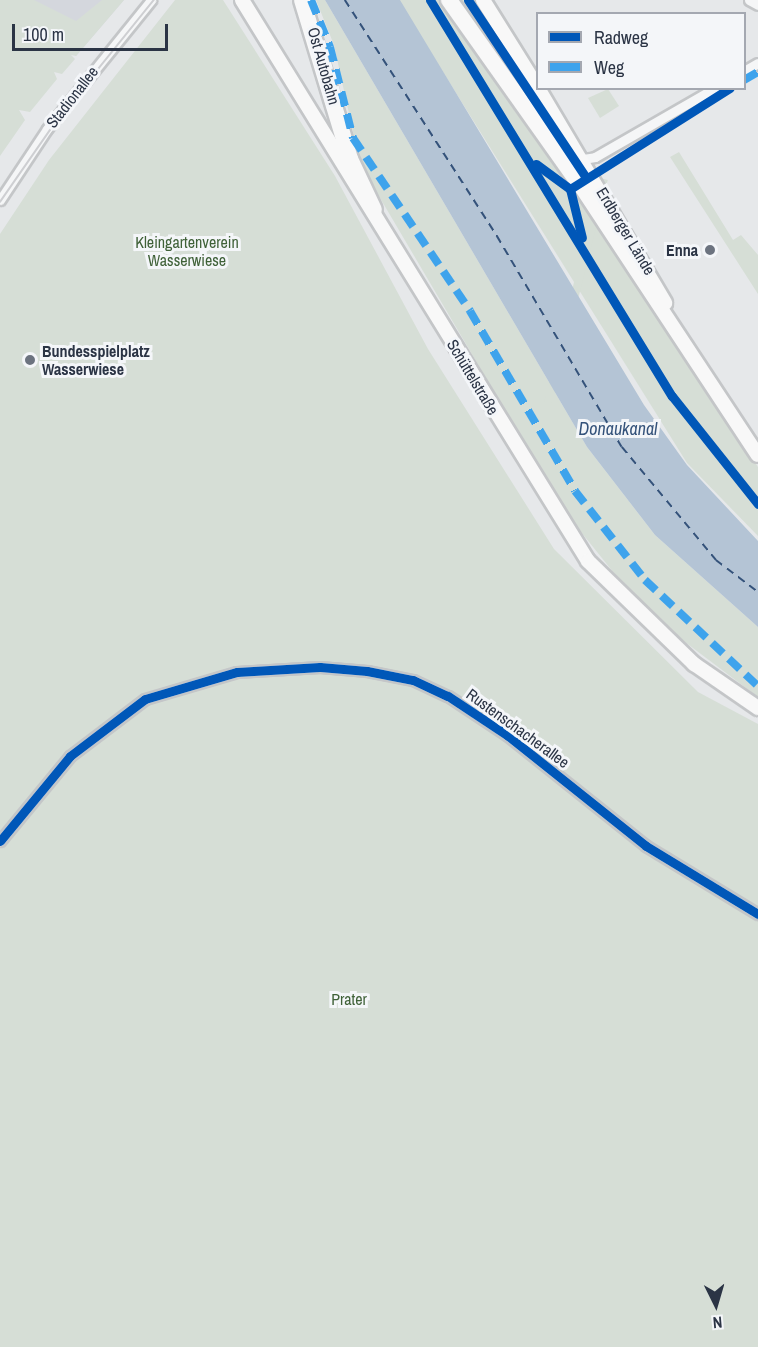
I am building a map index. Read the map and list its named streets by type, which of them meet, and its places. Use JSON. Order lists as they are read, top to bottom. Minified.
{"streets":{"highway":["Ost Autobahn"],"main road":["Erdberger Lände","Schüttelstraße"],"street":["Stadionallee","Rustenschacherallee"]},"crossings":[["Ost Autobahn","Schüttelstraße"]],"water":["Donaukanal"],"parks":["Kleingartenverein Wasserwiese","Prater"],"places":["Enna","Bundesspielplatz Wasserwiese"],"legend":["Radweg","Weg"],"scale_bar":"100 m","north":"bottom"}
